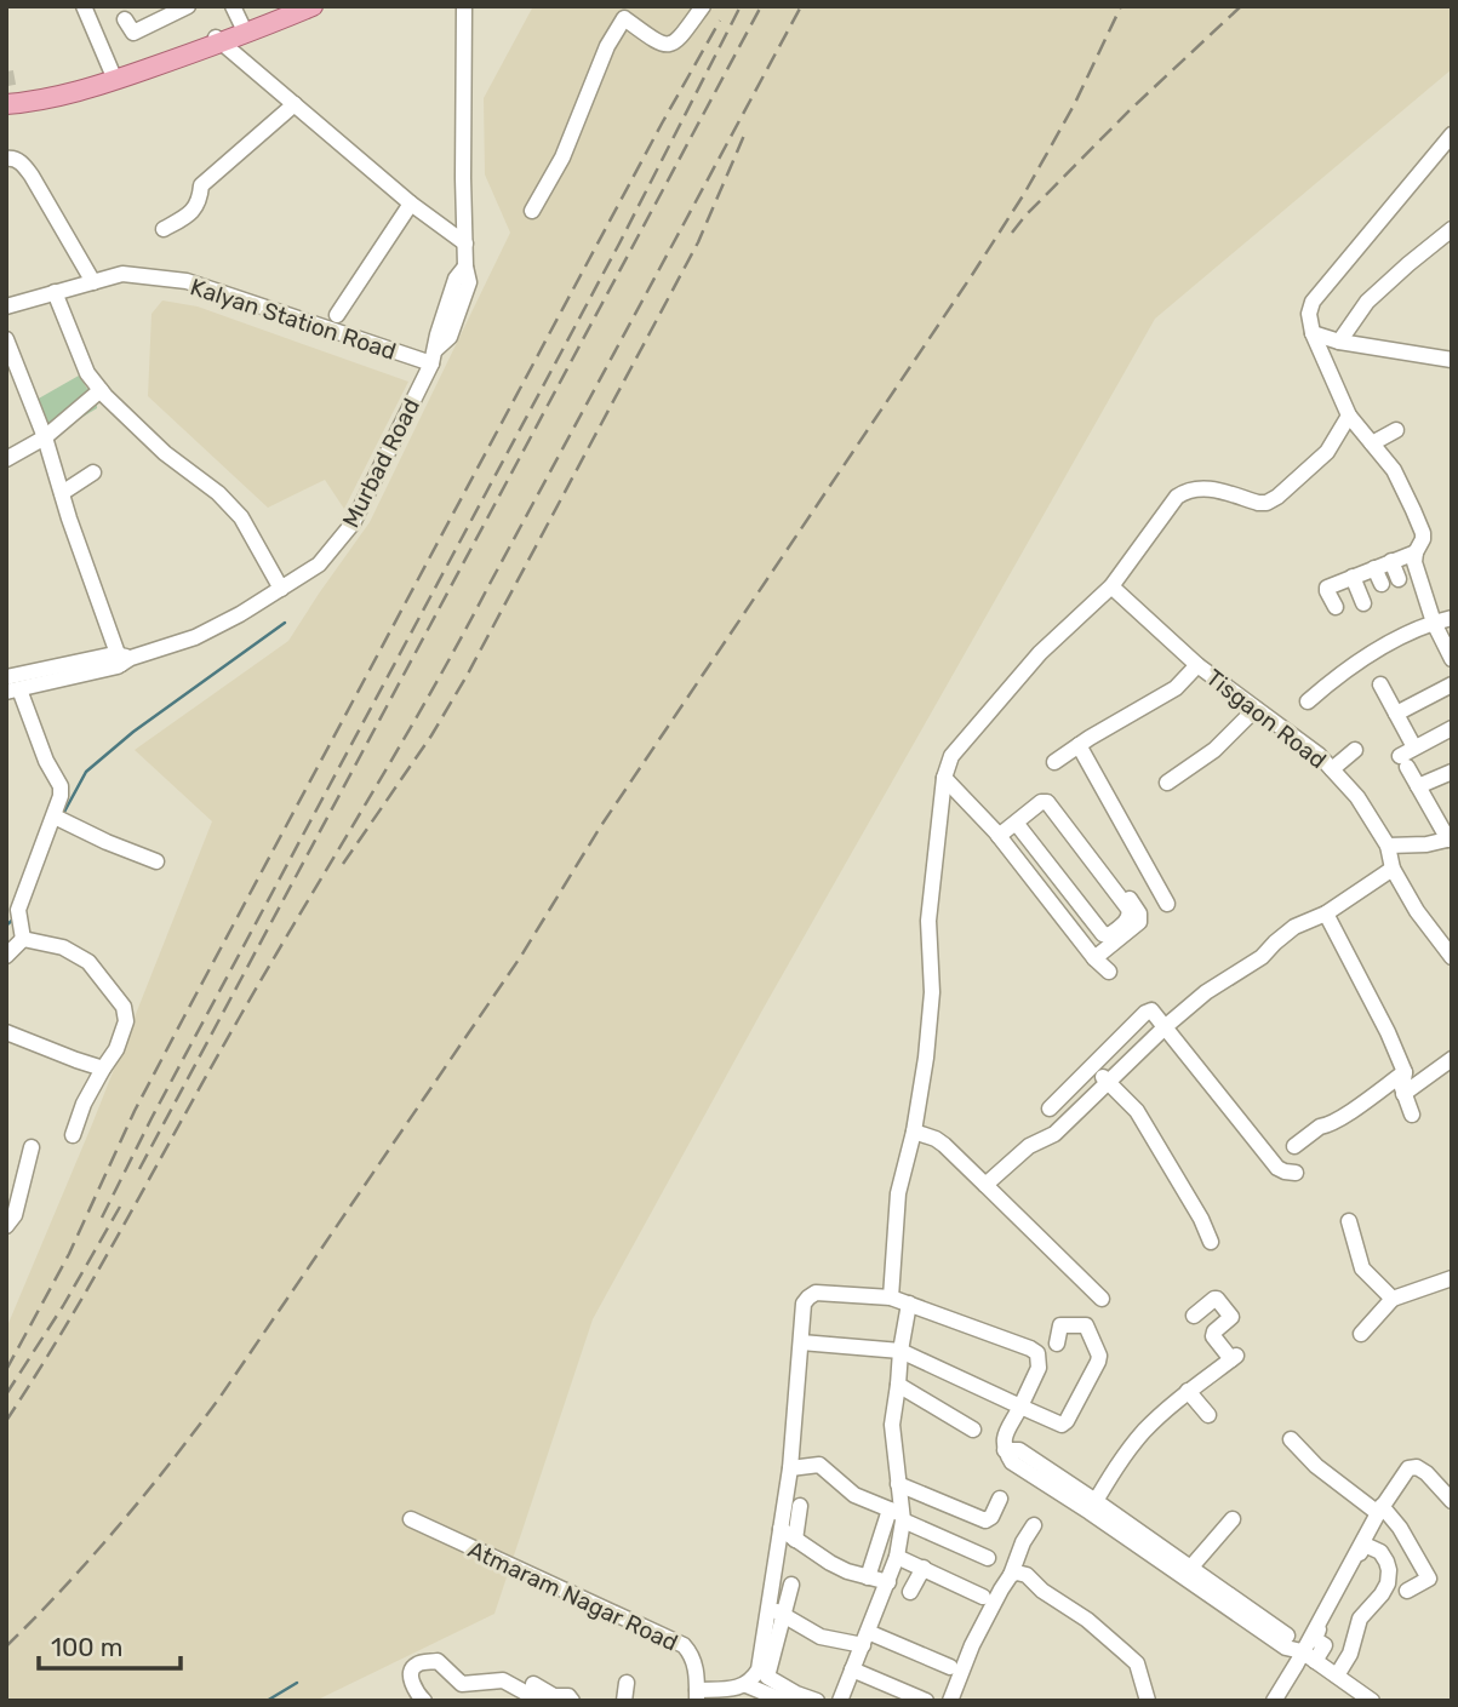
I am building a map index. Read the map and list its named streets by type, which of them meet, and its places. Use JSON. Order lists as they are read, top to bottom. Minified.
{"streets":{"street":["Kalyan Station Road","Murbad Road","Tisgaon Road","Atmaram Nagar Road"]},"crossings":[["Kalyan Station Road","Murbad Road"]],"scale_bar":"100 m"}
